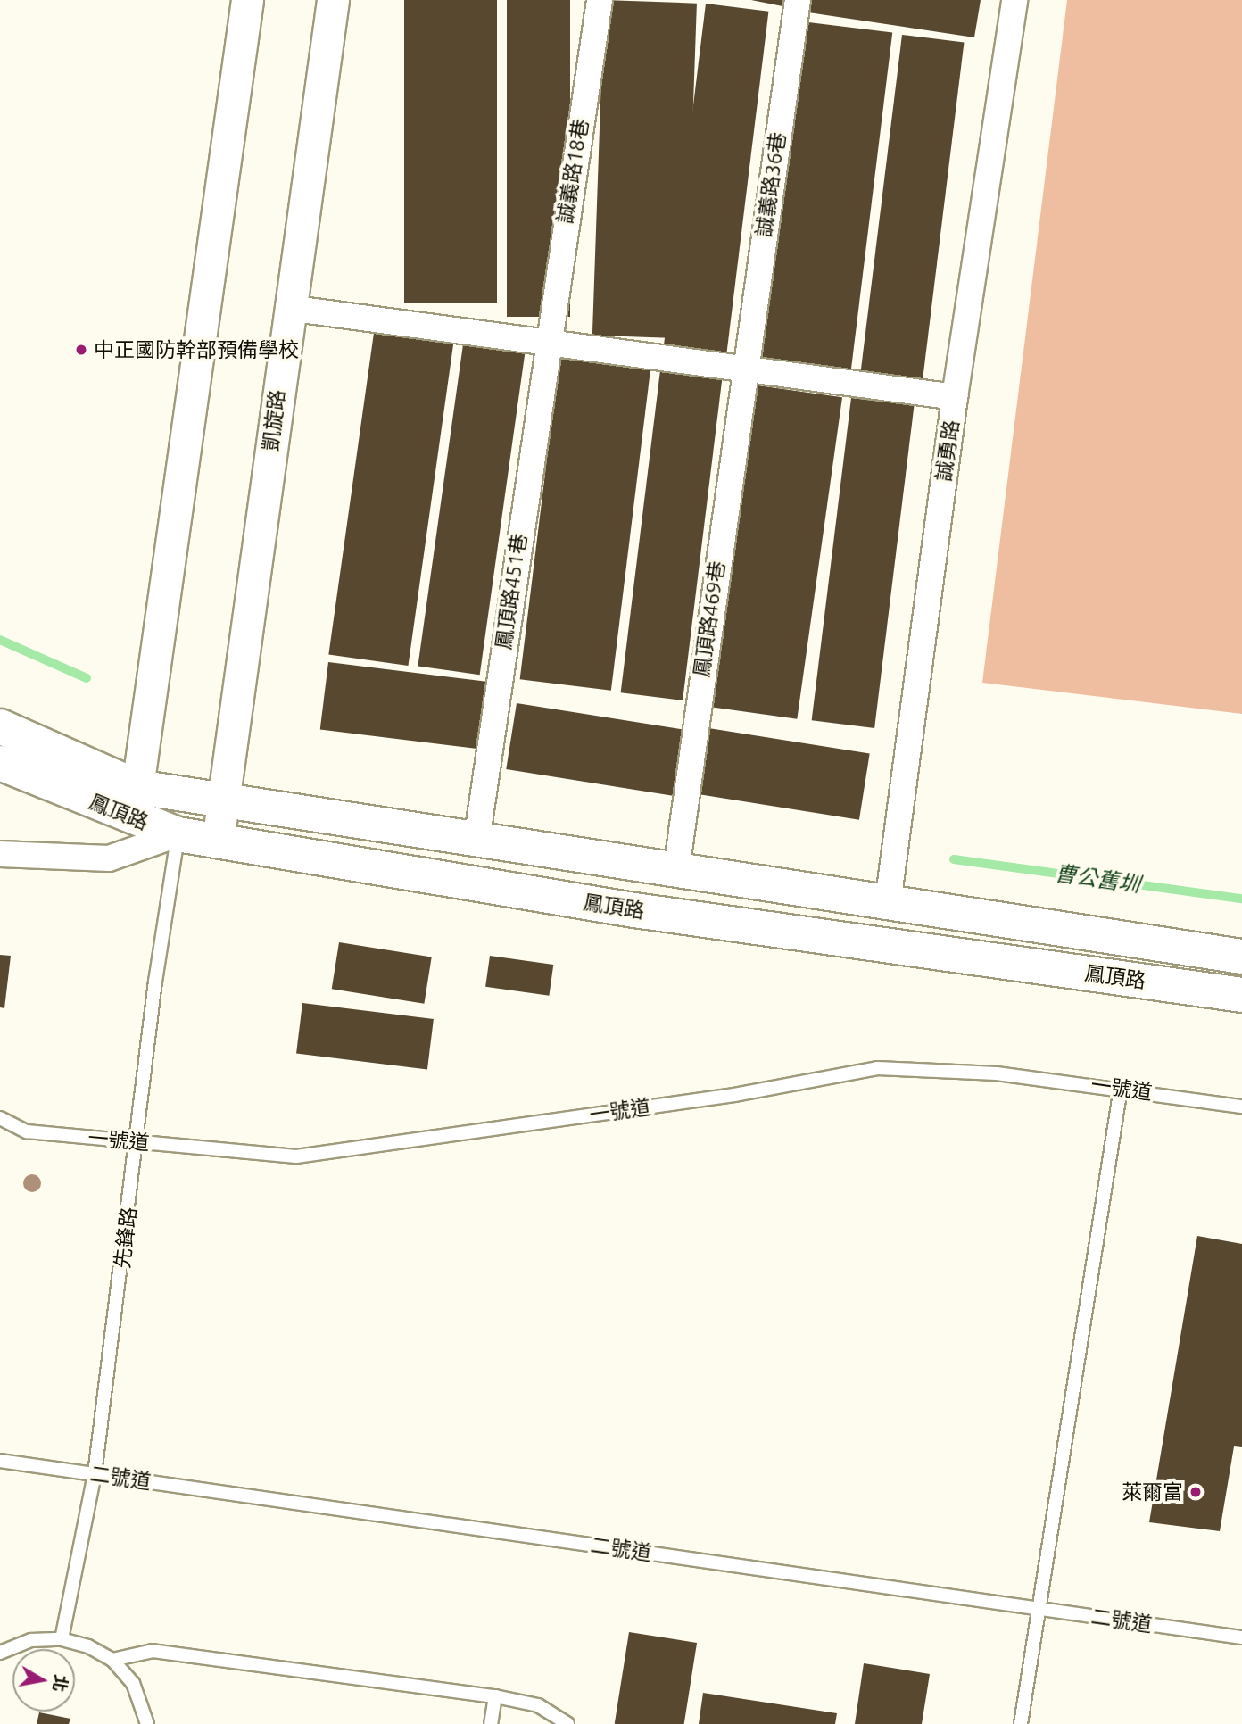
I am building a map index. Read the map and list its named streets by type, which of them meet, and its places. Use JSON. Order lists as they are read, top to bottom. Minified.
{"streets":{"main road":["鳳頂路"],"street":["誠義路18巷","誠義路36巷","凱旋路","誠勇路","鳳頂路451巷","鳳頂路469巷"],"lane":["一號道","先鋒路","二號道"]},"crossings":[["誠義路18巷","鳳頂路451巷"],["誠義路36巷","鳳頂路469巷"],["凱旋路","鳳頂路"],["誠勇路","鳳頂路"],["鳳頂路451巷","鳳頂路"],["鳳頂路469巷","鳳頂路"],["鳳頂路","先鋒路"],["一號道","先鋒路"],["先鋒路","二號道"]],"water":["曹公舊圳"],"places":["中正國防幹部預備學校","萊爾富"],"north":"right"}
